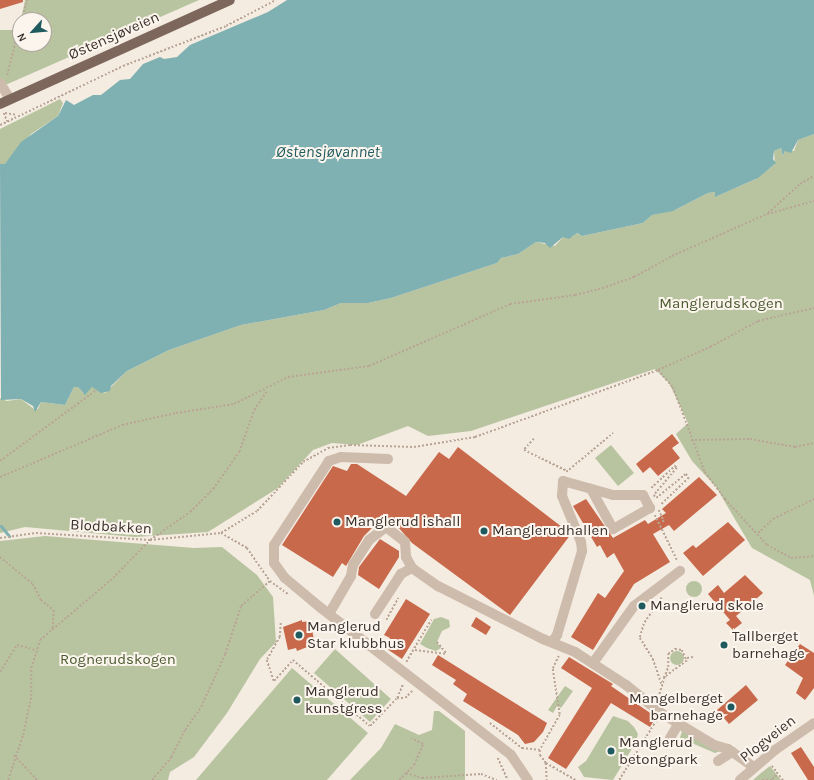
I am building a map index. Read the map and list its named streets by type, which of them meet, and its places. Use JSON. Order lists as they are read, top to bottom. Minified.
{"streets":{"main road":["Østensjøveien"],"street":["Plogveien"],"path":["Blodbakken"]},"water":["Østensjøvannet"],"parks":["Manglerudskogen","Rognerudskogen"],"places":["Manglerud ishall","Manglerudhallen","Manglerud skole","Manglerud Star klubbhus","Tallberget barnehage","Manglerud kunstgress","Mangelberget barnehage","Manglerud betongpark"],"north":"bottom left"}
